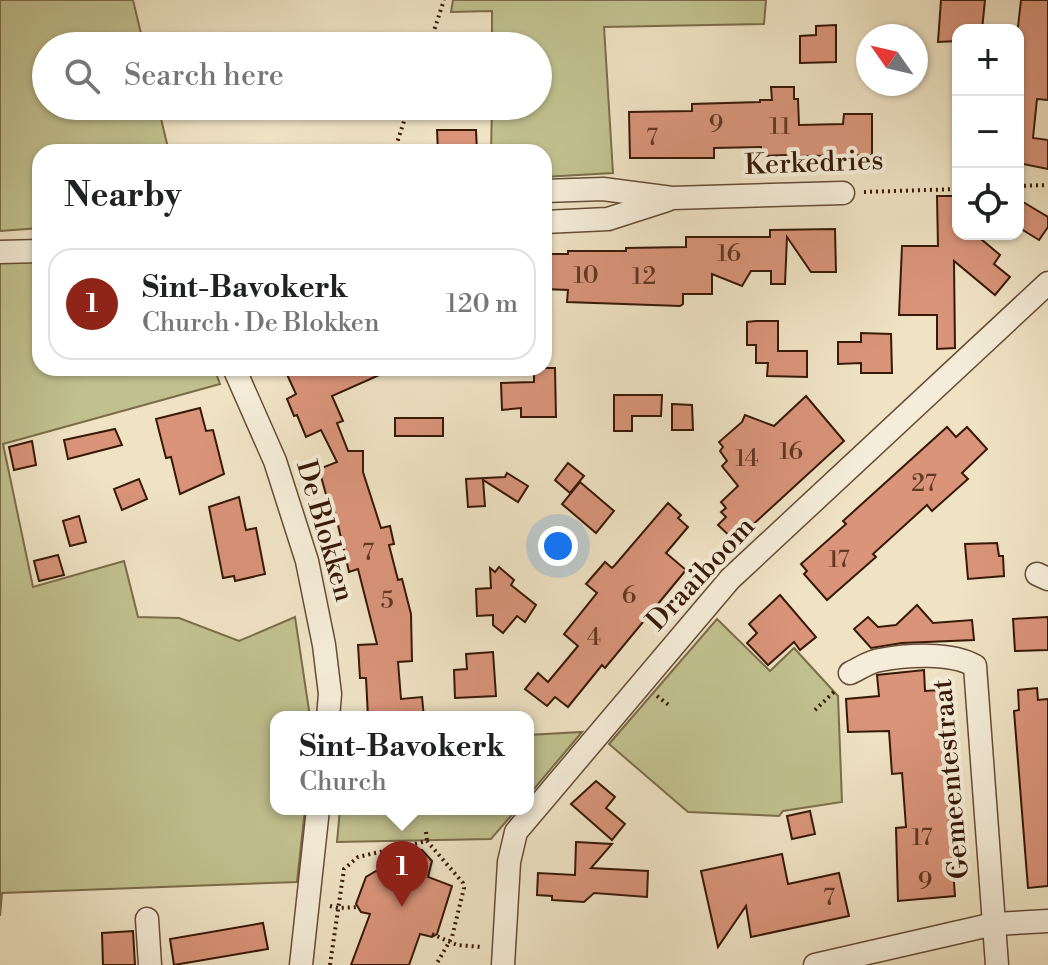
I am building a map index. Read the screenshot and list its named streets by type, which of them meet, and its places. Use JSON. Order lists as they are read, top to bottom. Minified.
{"streets":{"street":["Kerkedries","De Blokken","Draaiboom","Gemeentestraat"]},"house_numbers":["9","11","7","16","10","12","16","14","27","7","17","6","5","4","17","9","7"],"north":"top left","page":{"map_buttons":["+","−"],"search":"Search here","heading":"Nearby","list":[{"mark":"1","name":"Sint-Bavokerk","note":"Church · De Blokken","value":"120 m"}],"popup":["Sint-Bavokerk","Church"],"pins":"1"}}
